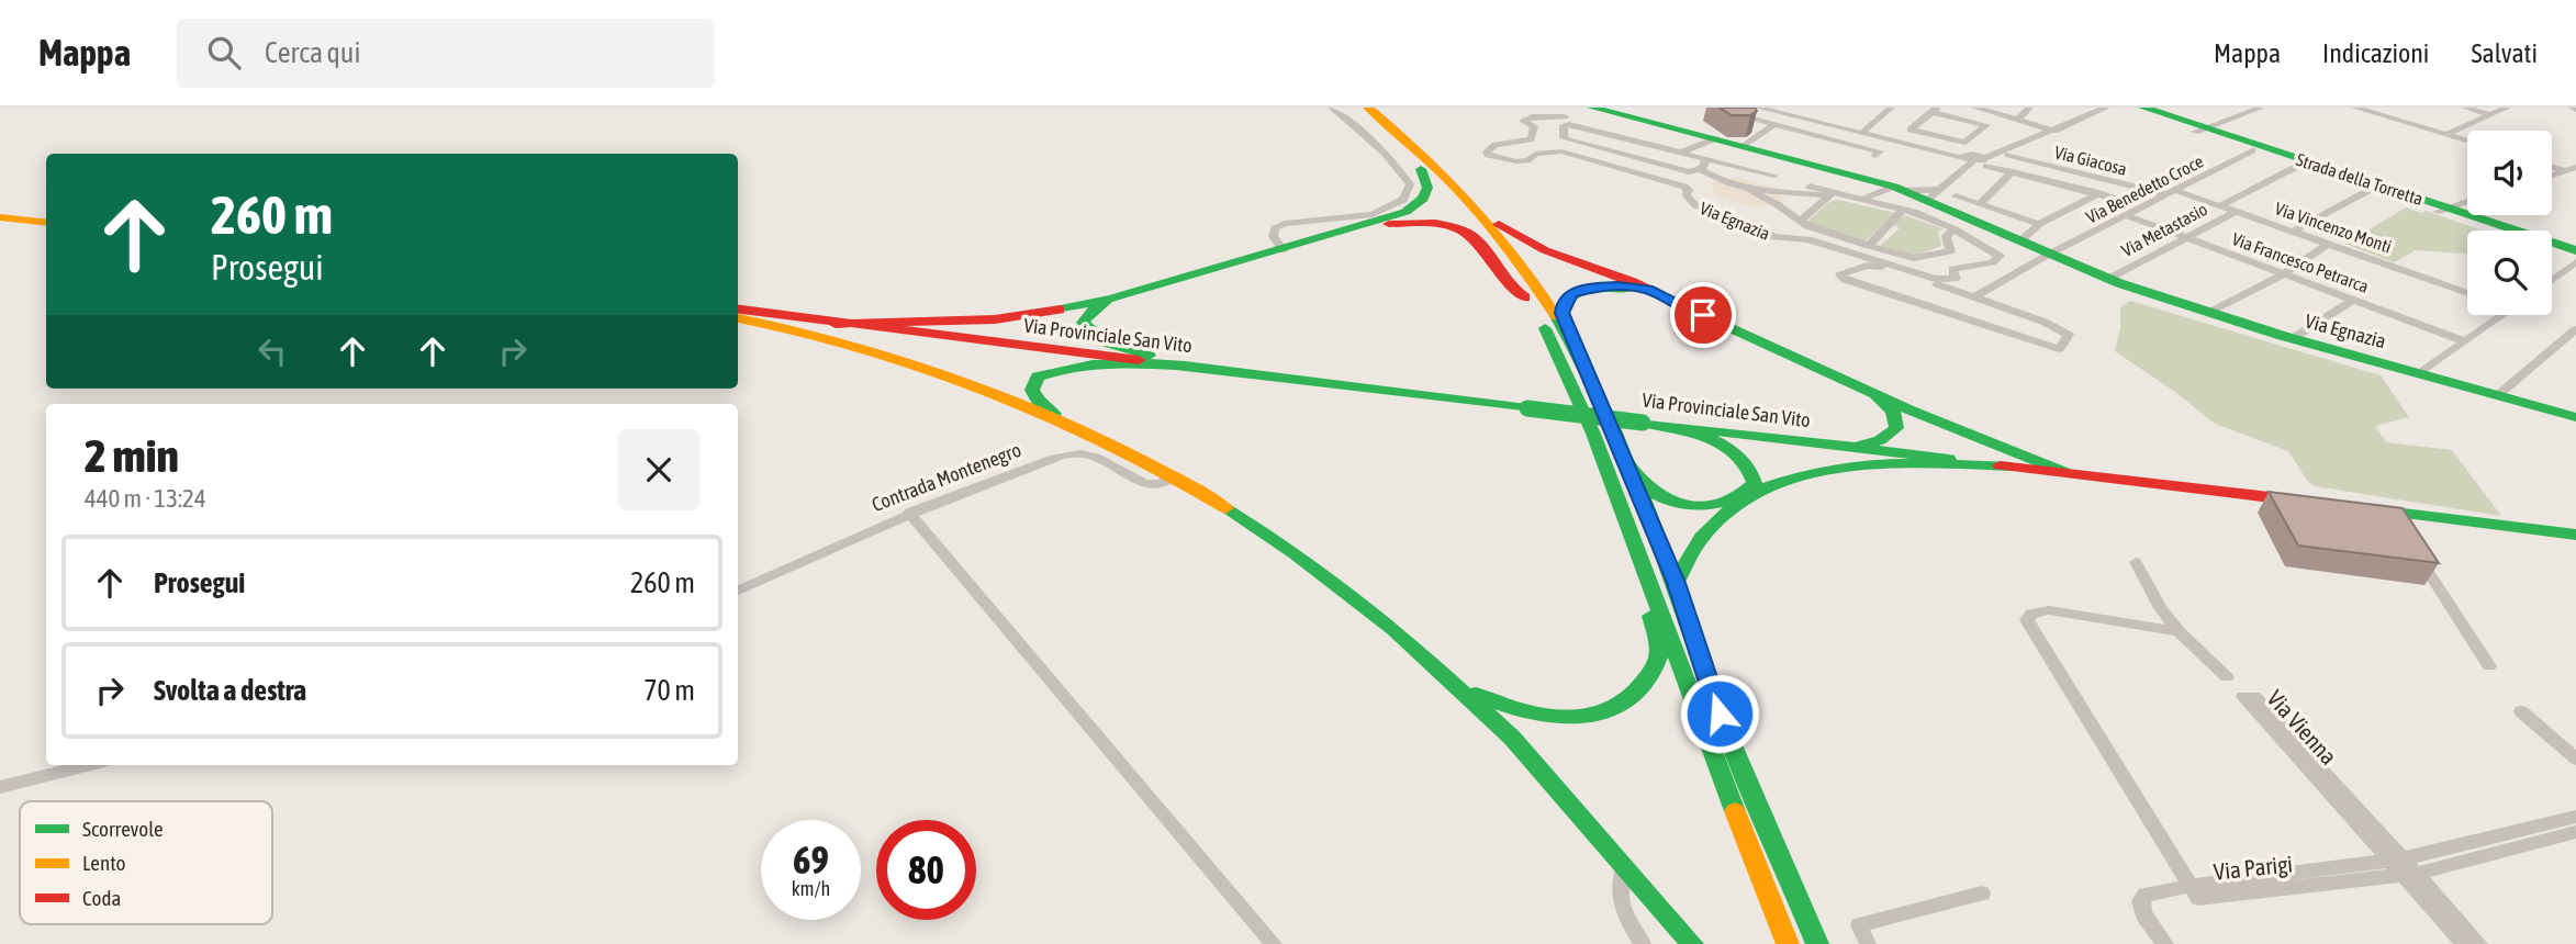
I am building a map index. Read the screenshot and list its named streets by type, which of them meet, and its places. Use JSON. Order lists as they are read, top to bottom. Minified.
{"streets":{"main road":["Strada della Torretta","Via Egnazia","Via Provinciale San Vito"],"street":["Via Giacosa","Via Benedetto Croce","Via Vincenzo Monti","Via Metastasio","Via Francesco Petrarca","Contrada Montenegro","Via Vienna","Via Parigi"]},"crossings":[["Via Giacosa","Via Benedetto Croce"],["Via Giacosa","Via Vincenzo Monti"],["Strada della Torretta","Via Benedetto Croce"],["Via Benedetto Croce","Via Egnazia"],["Via Benedetto Croce","Via Vincenzo Monti"],["Via Benedetto Croce","Via Francesco Petrarca"],["Via Egnazia","Via Metastasio"],["Via Vincenzo Monti","Via Metastasio"],["Via Metastasio","Via Francesco Petrarca"],["Via Vienna","Via Parigi"]],"legend":["Scorrevole","Lento","Coda"],"page":{"header":"Mappa","search":"Cerca qui","nav":["Mappa","Indicazioni","Salvati"],"turn":["260 m","Prosegui"],"heading":["2 min","440 m · 13:24"],"list":[{"name":"Prosegui","value":"260 m"},{"name":"Svolta a destra","value":"70 m"}],"speed":"69 km/h","limit":"80"}}
